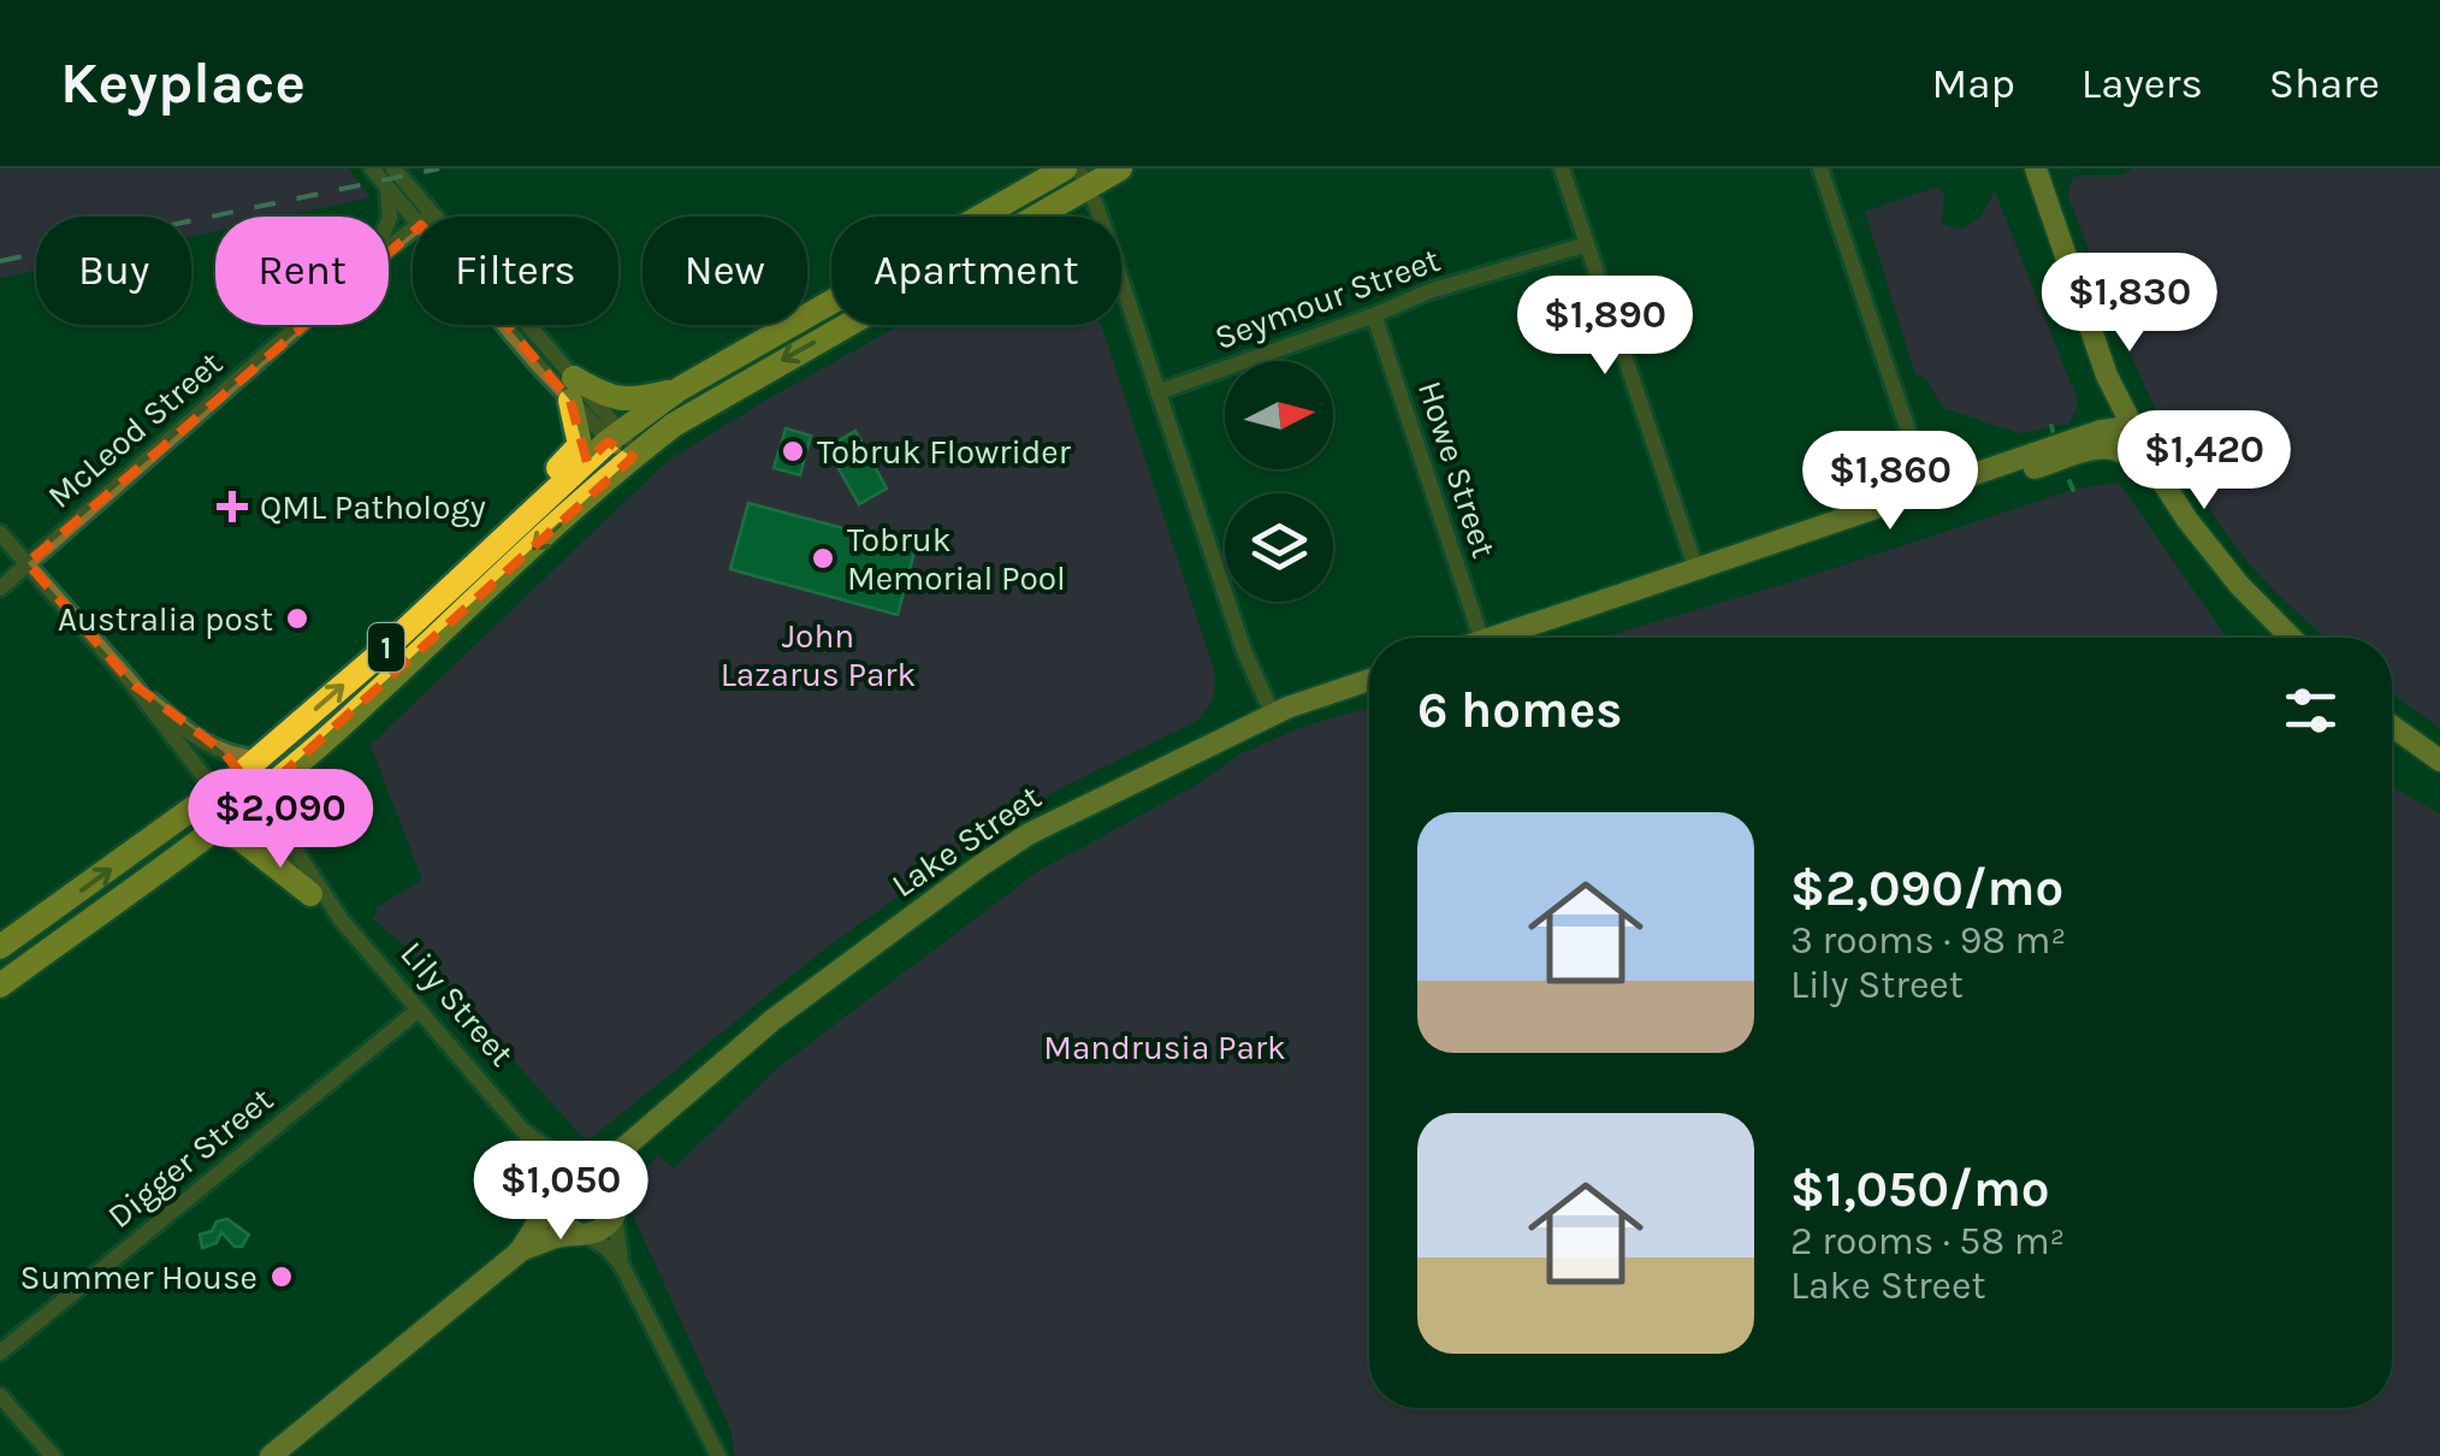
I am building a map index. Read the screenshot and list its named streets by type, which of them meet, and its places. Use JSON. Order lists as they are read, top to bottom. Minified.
{"streets":{"highway":["1","Lily Street"],"main road":["Lake Street"],"street":["Seymour Street","McLeod Street","Howe Street","Digger Street"]},"crossings":[["Seymour Street","Howe Street"],["1","Lily Street"],["Lake Street","Lily Street"],["Lily Street","Digger Street"]],"parks":["John Lazarus Park","Mandrusia Park"],"places":{"other":["Tobruk Flowrider","Tobruk Memorial Pool","Australia post","Summer House"],"health":["QML Pathology"]},"north":"right","page":{"header":"Keyplace","nav":["Map","Layers","Share"],"chip":["Buy","Rent","Filters","New","Apartment"],"price":["$1,830","$1,890","$1,420","$1,860","$2,090","$1,050"],"heading":"6 homes","list":[{"name":"$2,090/mo","note":"3 rooms · 98 m² · Lily Street"},{"name":"$1,050/mo","note":"2 rooms · 58 m² · Lake Street"}]}}
